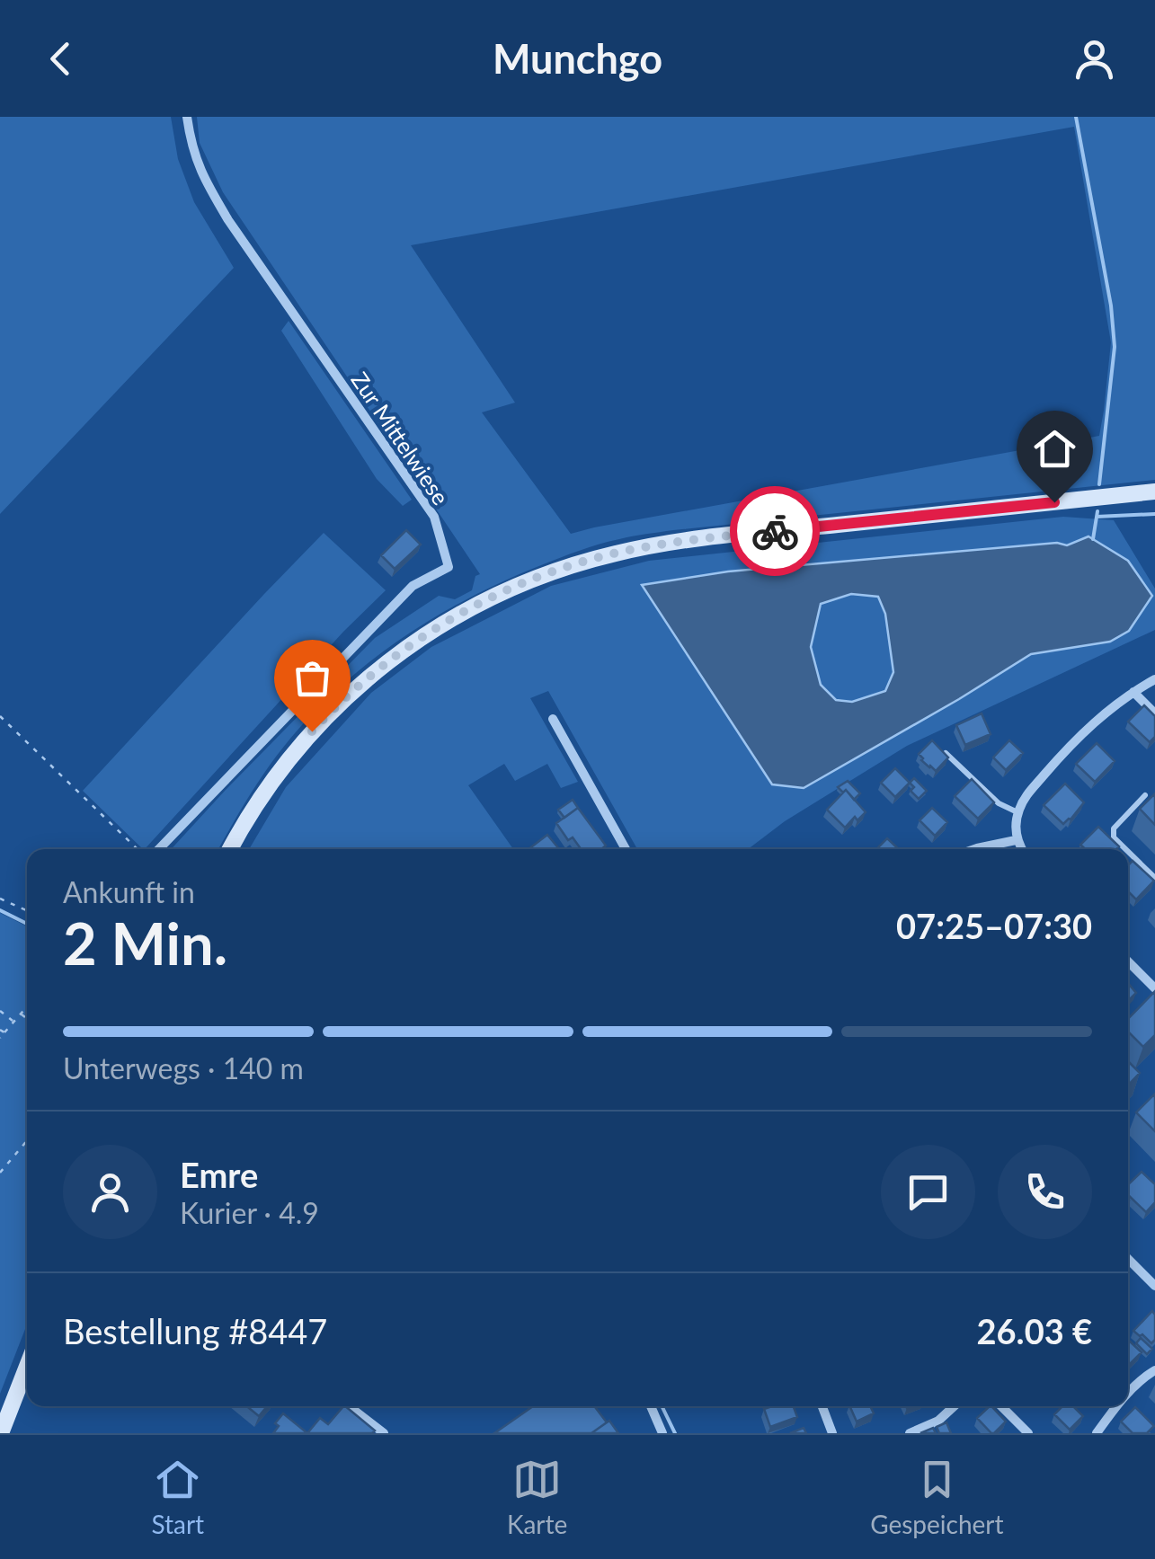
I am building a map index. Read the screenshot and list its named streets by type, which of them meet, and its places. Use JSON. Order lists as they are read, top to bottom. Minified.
{"streets":{"street":["Zur Mittelwiese"]},"page":{"header":"Munchgo","heading":["2 Min.","Ankunft in","07:25–07:30"],"panel":["Emre","Kurier · 4.9","Bestellung #8447","26.03 €"],"bar":"Unterwegs · 140 m","tabs":["Start","Karte","Gespeichert"]}}
